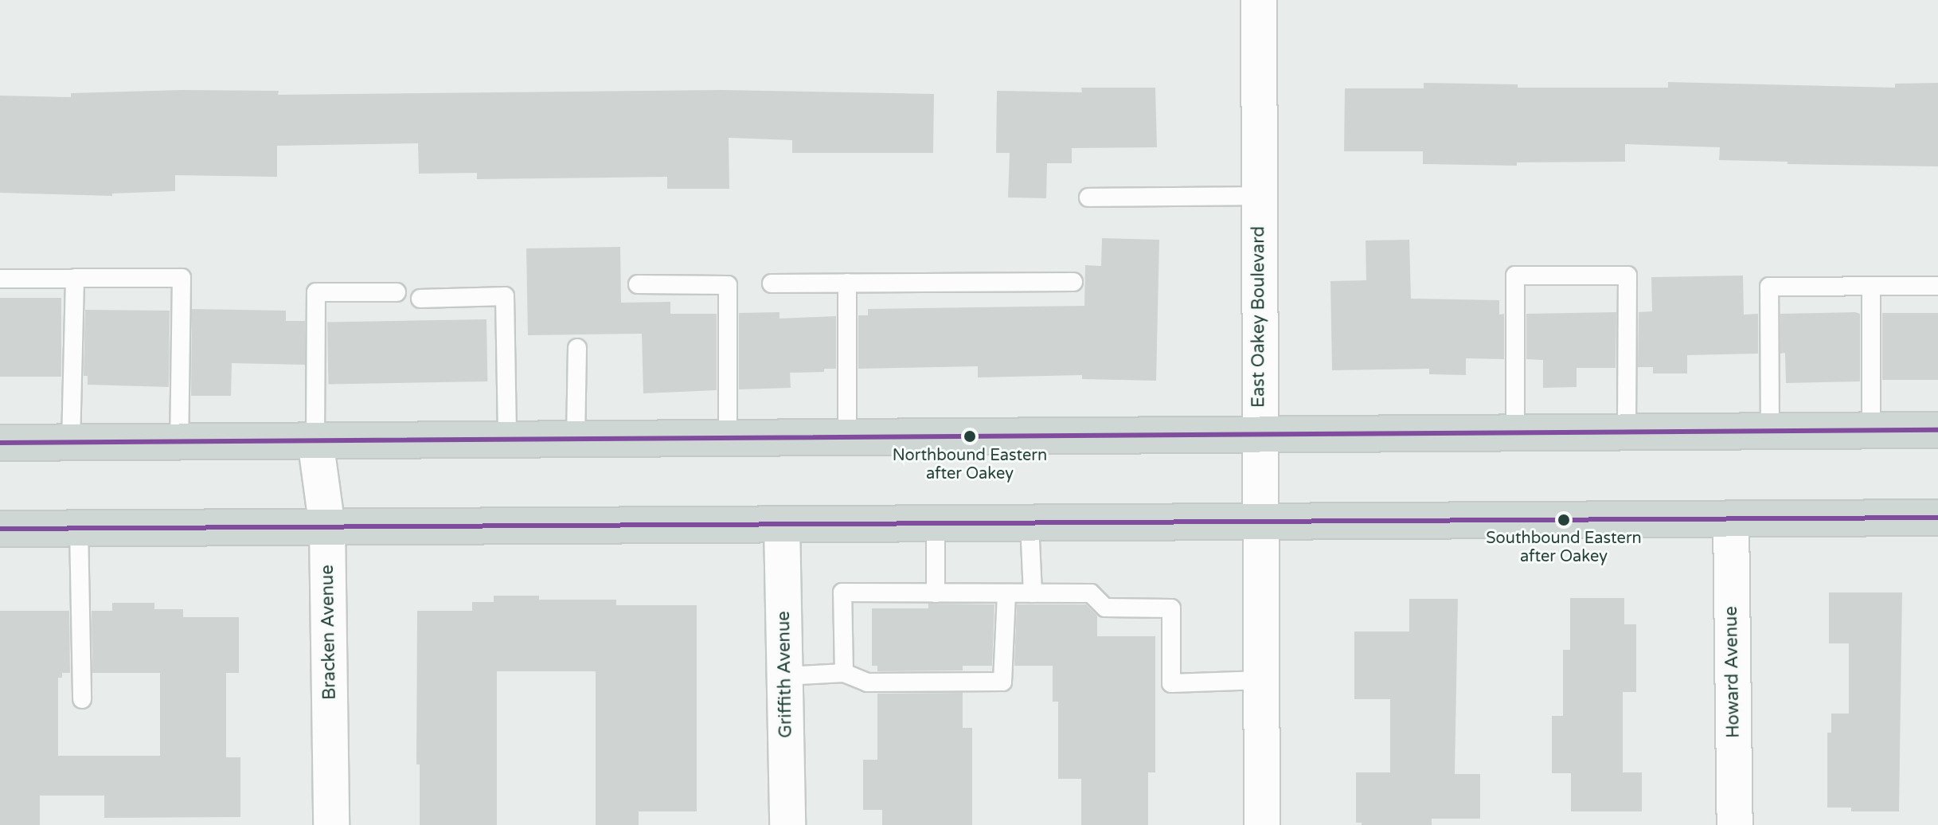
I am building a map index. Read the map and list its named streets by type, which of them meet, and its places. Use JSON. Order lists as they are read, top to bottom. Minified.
{"streets":{"street":["East Oakey Boulevard","Bracken Avenue","Howard Avenue","Griffith Avenue"]},"places":["Northbound Eastern after Oakey","Southbound Eastern after Oakey"]}
